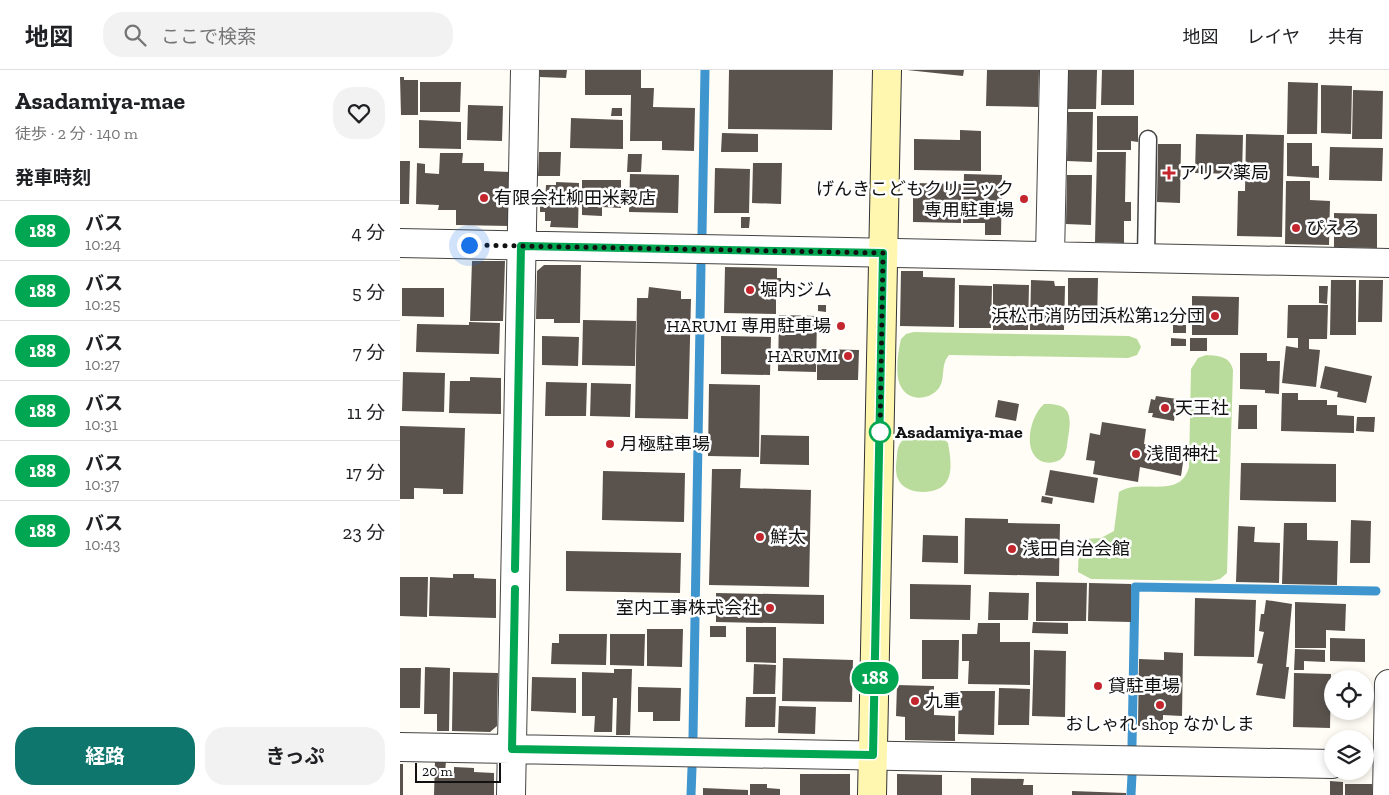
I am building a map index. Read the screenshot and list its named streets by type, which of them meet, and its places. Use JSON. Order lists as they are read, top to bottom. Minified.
{"places":{"health":["アリス薬局"],"other":["有限会社柳田米穀店","げんきこどもクリニック 専用駐車場","ぴえろ","堀内ジム","浜松市消防団浜松第12分団","HARUMI 専用駐車場","HARUMI","天王社","Asadamiya-mae","月極駐車場","浅間神社","鮮太","浅田自治会館","室内工事株式会社","貸駐車場","九重","おしゃれ shop なかしま"]},"lines":["bus line 188"],"scale_bar":"20 m","page":{"header":"地図","search":"ここで検索","nav":["地図","レイヤ","共有"],"heading":[["Asadamiya-mae","徒歩 · 2 分 · 140 m"],"発車時刻"],"on_map":"188","list":[{"mark":"188","name":"バス","note":"10:24","value":"4 分"},{"mark":"188","name":"バス","note":"10:25","value":"5 分"},{"mark":"188","name":"バス","note":"10:27","value":"7 分"},{"mark":"188","name":"バス","note":"10:31","value":"11 分"},{"mark":"188","name":"バス","note":"10:37","value":"17 分"},{"mark":"188","name":"バス","note":"10:43","value":"23 分"}],"buttons":["経路","きっぷ"],"scale":"20 m"}}
